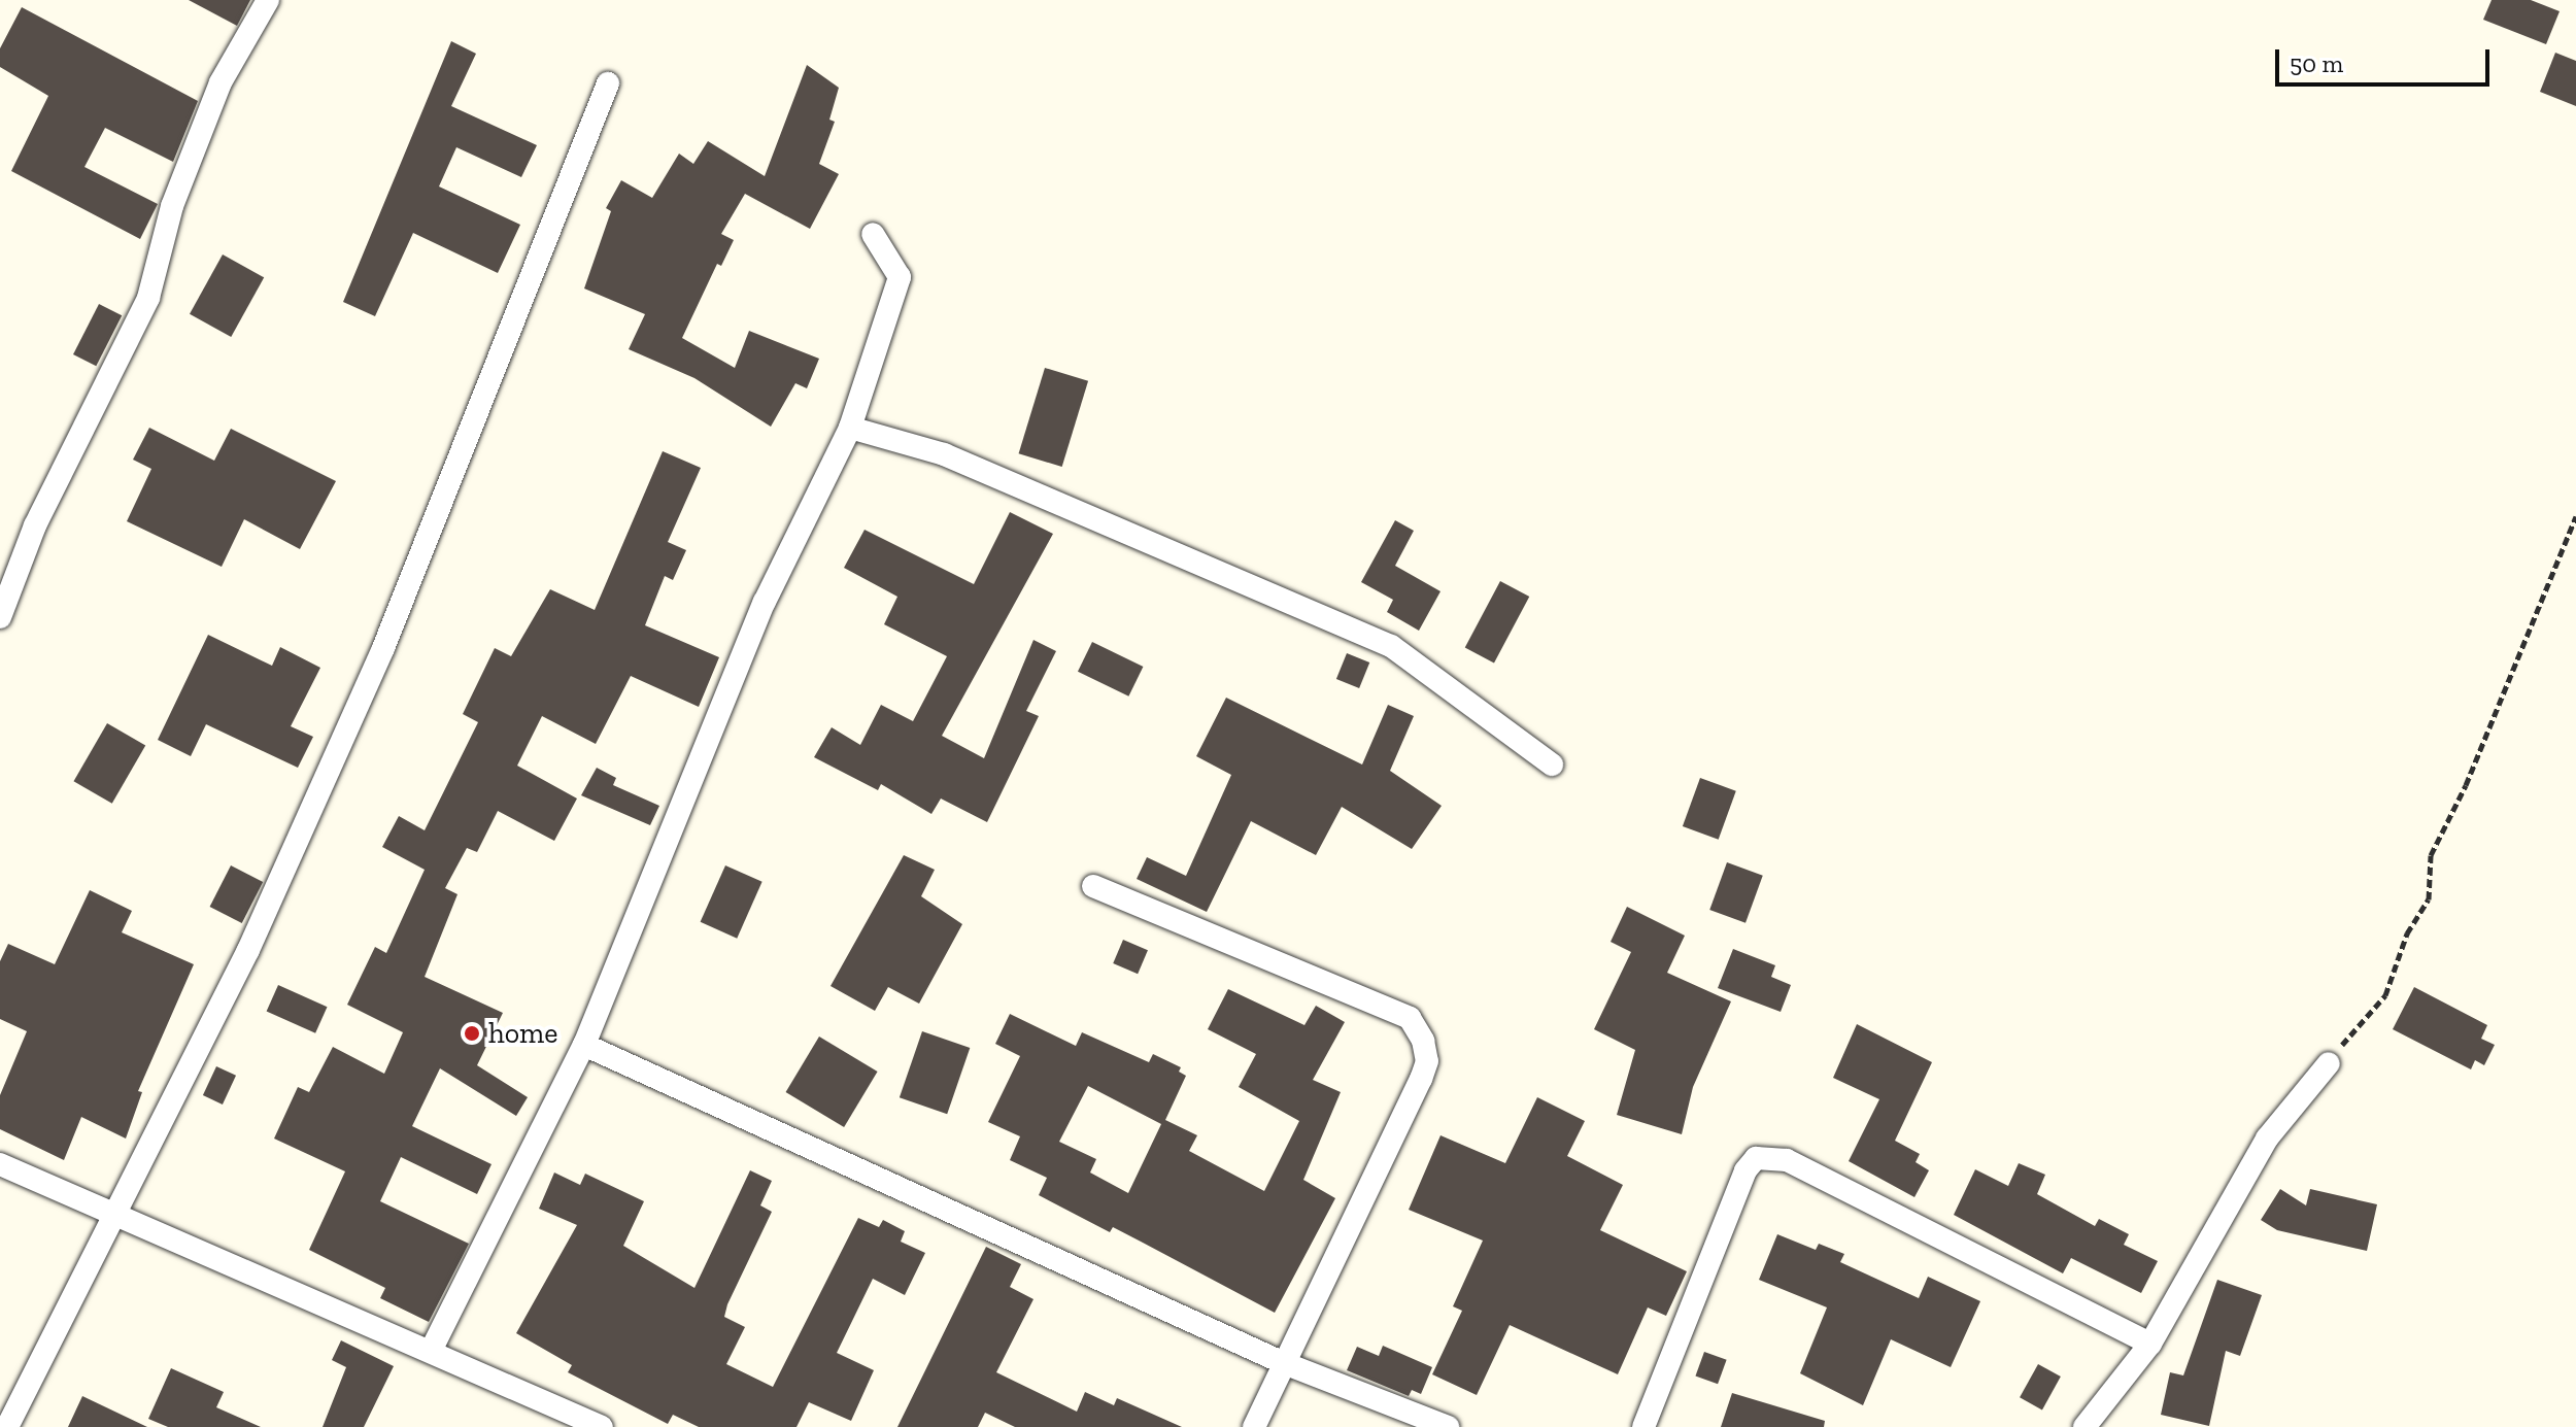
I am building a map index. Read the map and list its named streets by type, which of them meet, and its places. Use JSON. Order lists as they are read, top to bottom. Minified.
{"places":["home"],"scale_bar":"50 m"}
